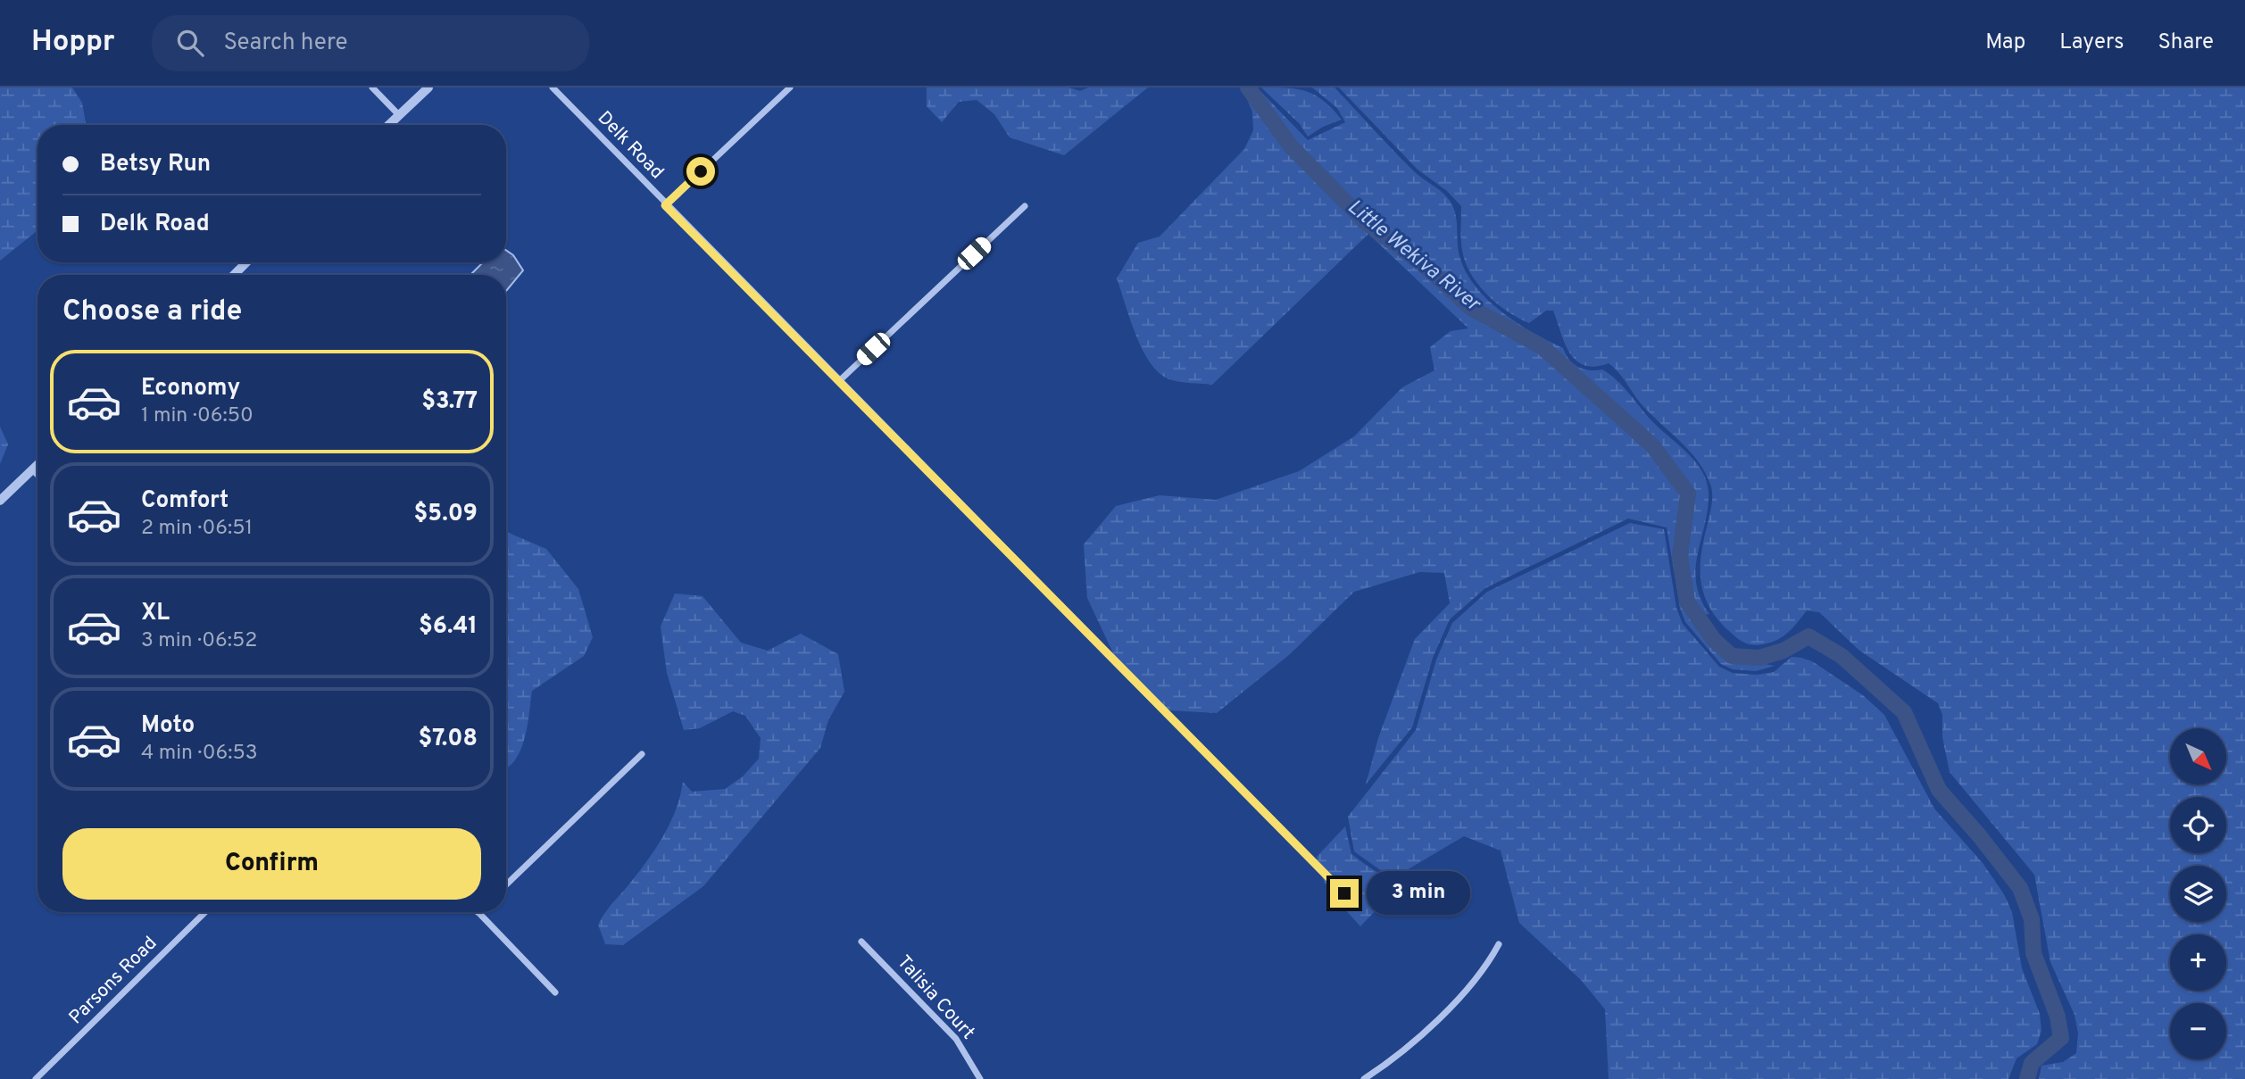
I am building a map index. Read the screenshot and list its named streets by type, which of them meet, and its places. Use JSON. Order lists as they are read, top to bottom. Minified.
{"streets":{"street":["Delk Road","Parsons Road","Talisia Court"]},"water":["Little Wekiva River"],"north":"bottom right","page":{"header":"Hoppr","search":"Search here","nav":["Map","Layers","Share"],"banner":["Betsy Run","Delk Road"],"heading":"Choose a ride","list":[{"name":"Economy","note":"1 min · 06:50","value":"$3.77"},{"name":"Comfort","note":"2 min · 06:51","value":"$5.09"},{"name":"XL","note":"3 min · 06:52","value":"$6.41"},{"name":"Moto","note":"4 min · 06:53","value":"$7.08"}],"map_buttons":["+","−"],"buttons":"Confirm","bubble":"3 min"}}
